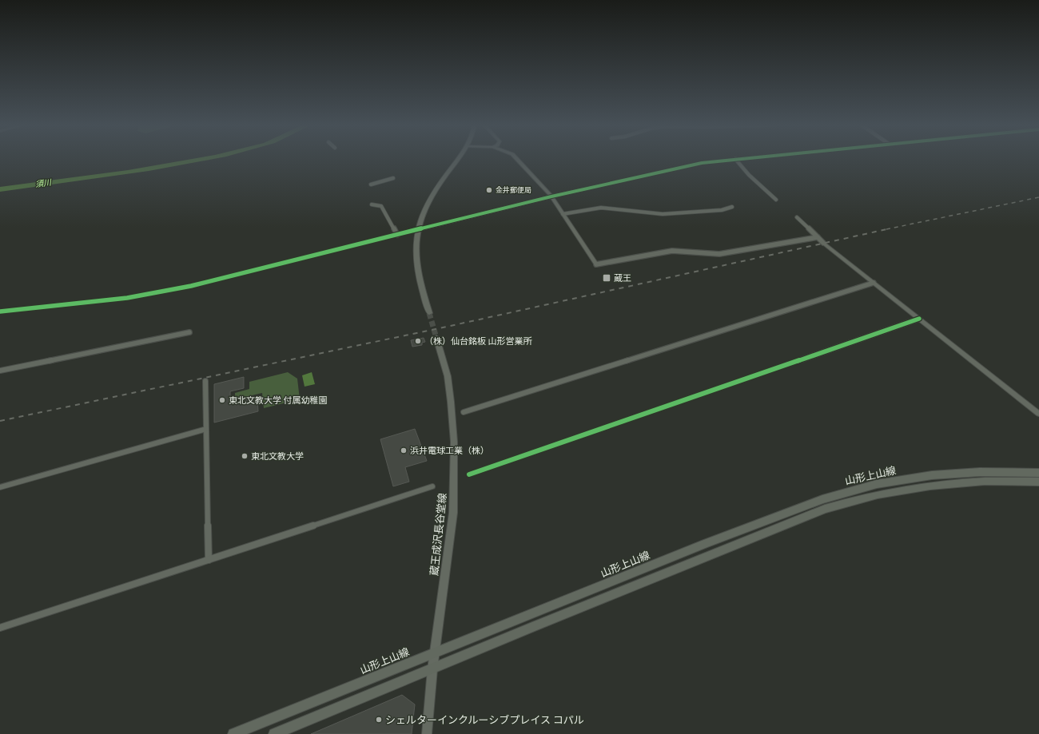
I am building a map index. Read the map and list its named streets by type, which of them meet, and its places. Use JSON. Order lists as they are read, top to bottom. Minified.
{"streets":{"main road":["山形上山線","蔵王成沢長谷堂線"]},"crossings":[["山形上山線","蔵王成沢長谷堂線"]],"water":["須川"],"places":{"other":["金井郵便局","（株）仙台銘板 山形営業所","東北文教大学 付属幼稚園","浜井電球工業（株）","東北文教大学","シェルターインクルーシブプレイス コパル"],"transit":["蔵王"]}}
